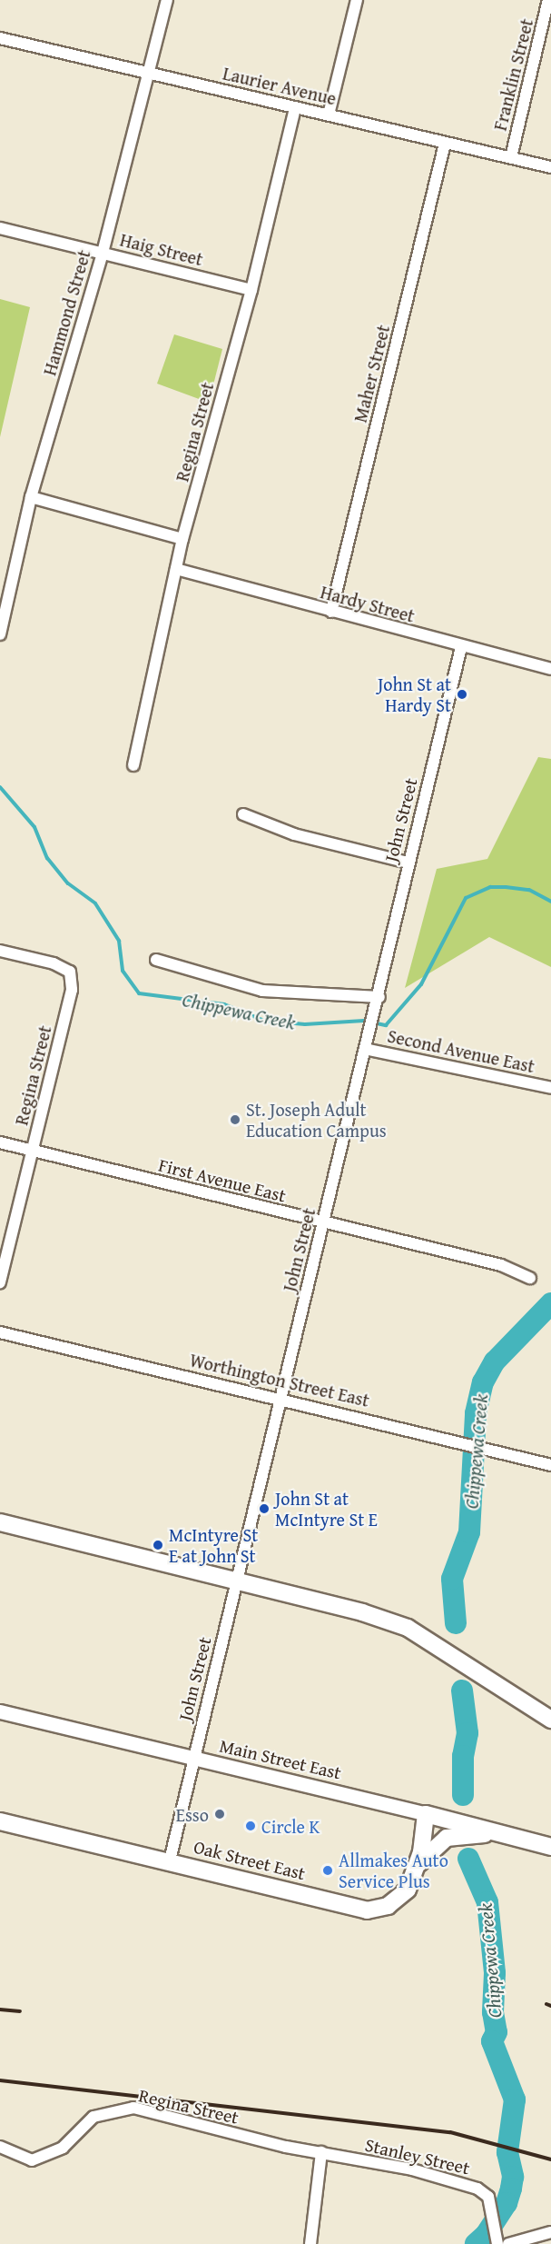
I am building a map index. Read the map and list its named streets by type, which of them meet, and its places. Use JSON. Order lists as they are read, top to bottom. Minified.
{"streets":{"main road":["Main Street East","Oak Street East"],"street":["Franklin Street","Laurier Avenue","Haig Street","Hammond Street","Maher Street","Regina Street","Hardy Street","John Street","Second Avenue East","First Avenue East","Worthington Street East","Stanley Street"]},"crossings":[["Franklin Street","Laurier Avenue"],["Laurier Avenue","Hammond Street"],["Laurier Avenue","Maher Street"],["Laurier Avenue","Regina Street"],["Haig Street","Hammond Street"],["Haig Street","Regina Street"],["Maher Street","Hardy Street"],["Regina Street","Hardy Street"],["Regina Street","First Avenue East"],["Regina Street","Stanley Street"],["Hardy Street","John Street"],["John Street","Second Avenue East"],["John Street","First Avenue East"],["John Street","Worthington Street East"],["John Street","Main Street East"],["John Street","Oak Street East"],["Main Street East","Oak Street East"]],"water":["Chippewa Creek"],"places":["John St at Hardy St","St. Joseph Adult Education Campus","John St at McIntyre St E","McIntyre St E at John St","Esso","Circle K","Allmakes Auto Service Plus"]}
